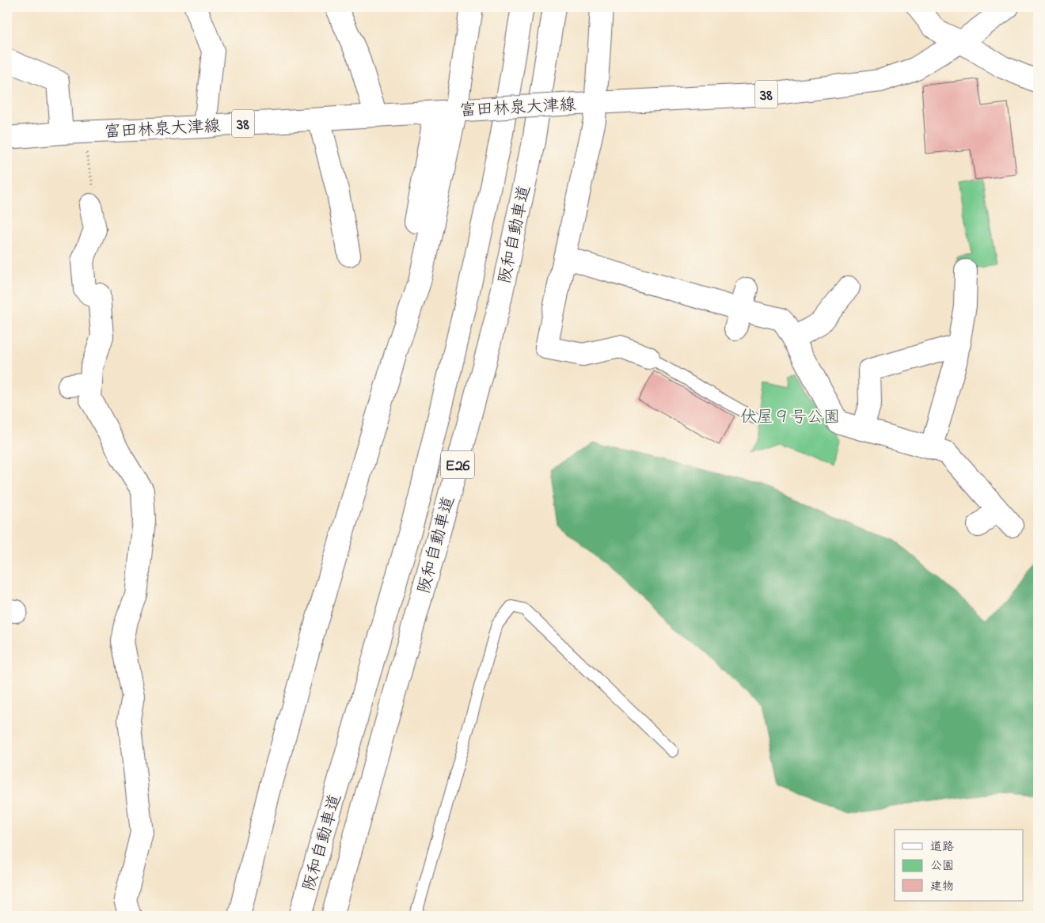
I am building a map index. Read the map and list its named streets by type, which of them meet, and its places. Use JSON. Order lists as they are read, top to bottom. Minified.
{"streets":{"main road":["38","富田林泉大津線","阪和自動車道","E26"]},"parks":["伏屋９号公園"],"legend":["道路","公園","建物"]}
